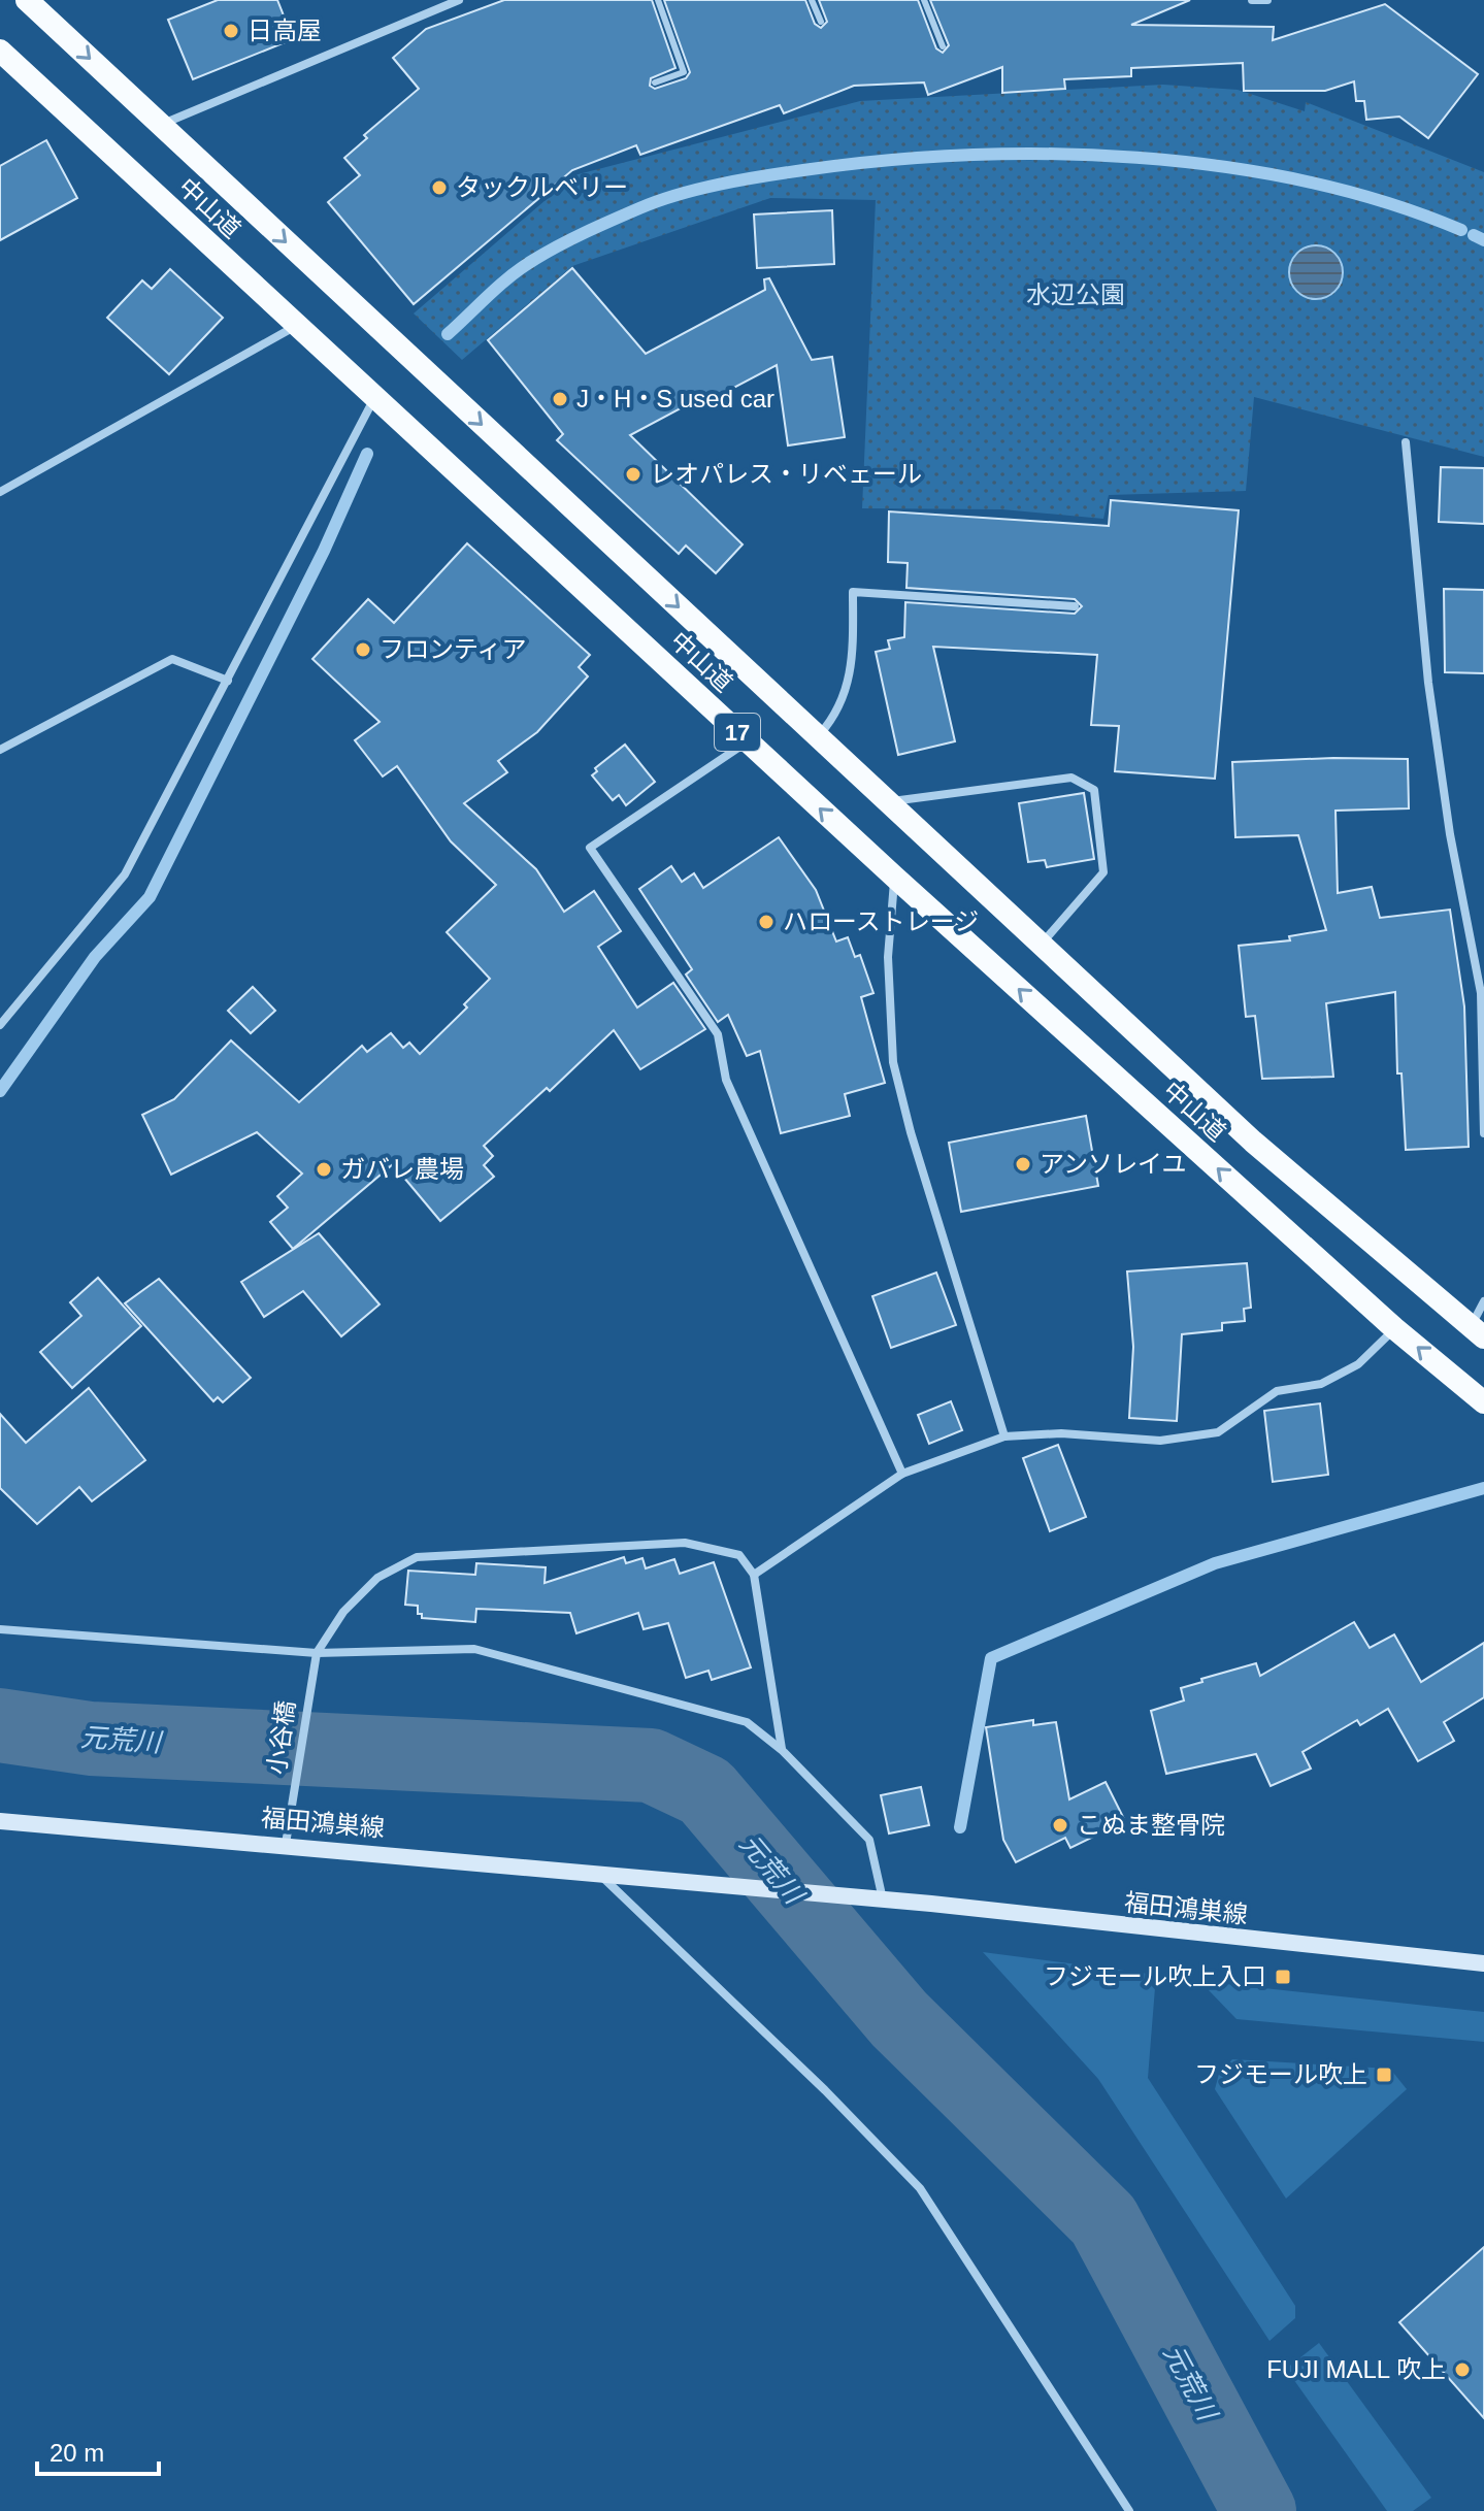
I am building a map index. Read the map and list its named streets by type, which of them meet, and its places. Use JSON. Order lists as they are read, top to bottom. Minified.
{"streets":{"highway":["中山道","17"],"main road":["福田鴻巣線"],"street":["小谷橋"]},"crossings":[["小谷橋","福田鴻巣線"]],"water":["元荒川"],"parks":["水辺公園"],"places":{"other":["日高屋","タックルベリー","J・H・S used car","レオパレス・リベェール","フロンティア","ハローストレージ","アンソレイユ","ガバレ農場","こぬま整骨院","FUJI MALL 吹上"],"transit":["フジモール吹上入口","フジモール吹上"]},"scale_bar":"20 m"}
